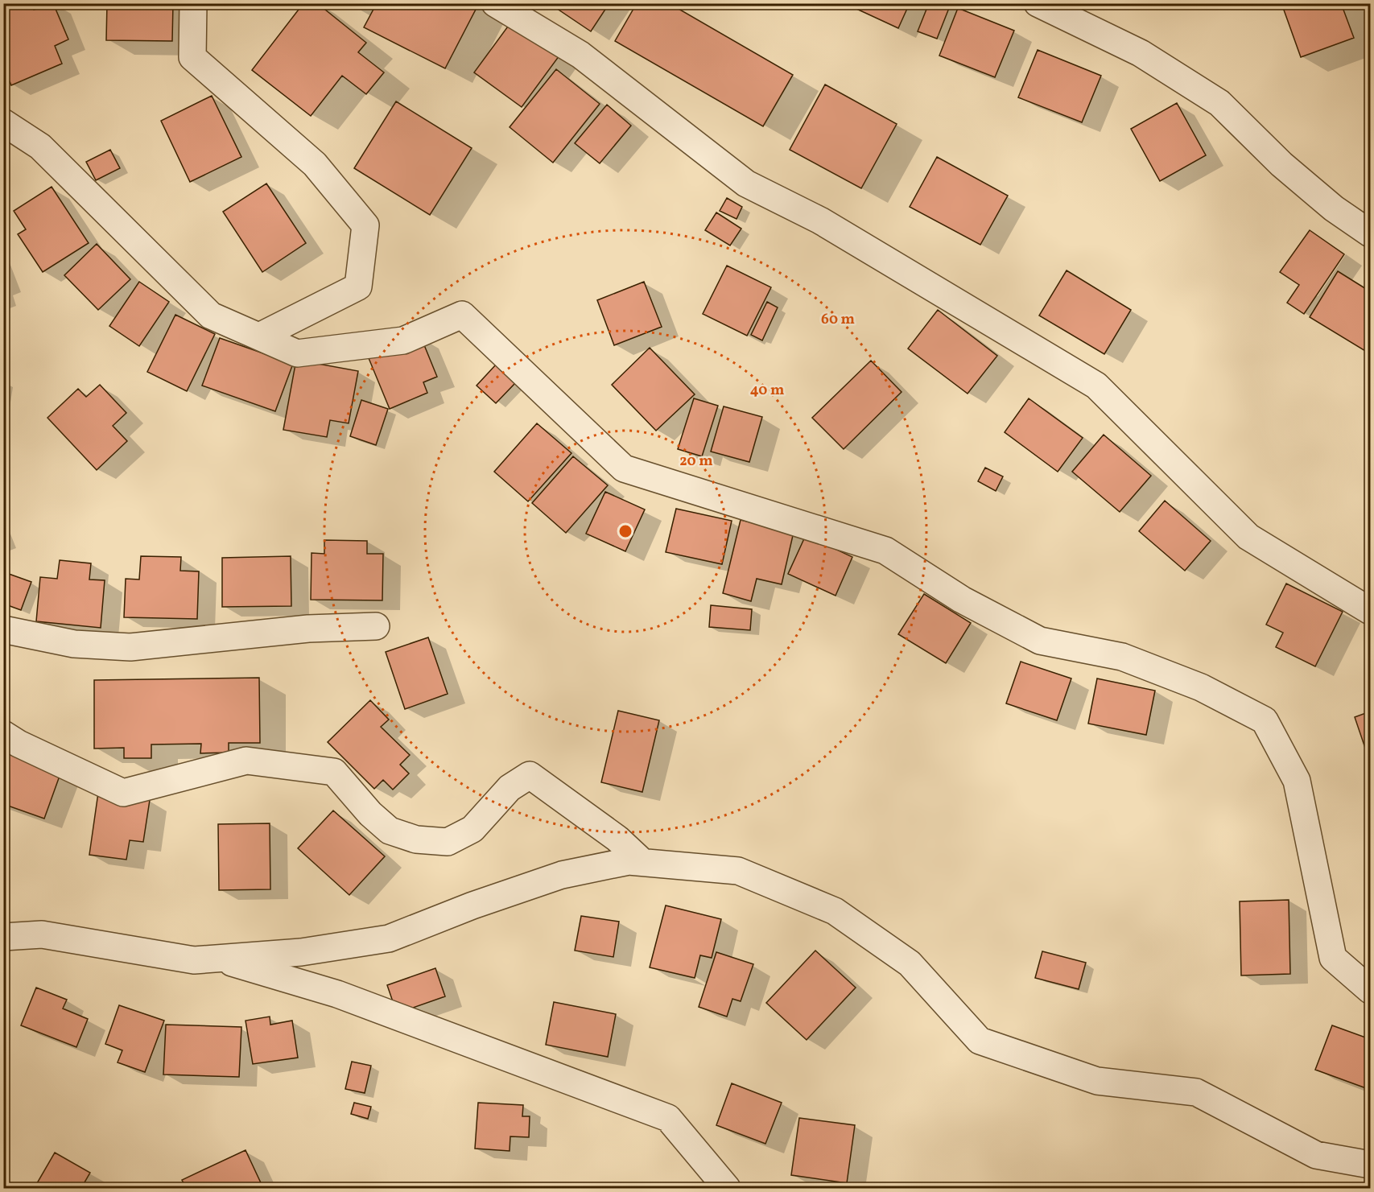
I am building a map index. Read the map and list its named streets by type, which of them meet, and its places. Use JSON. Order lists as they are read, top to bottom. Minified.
{"rings":["60 m","40 m","20 m"]}
